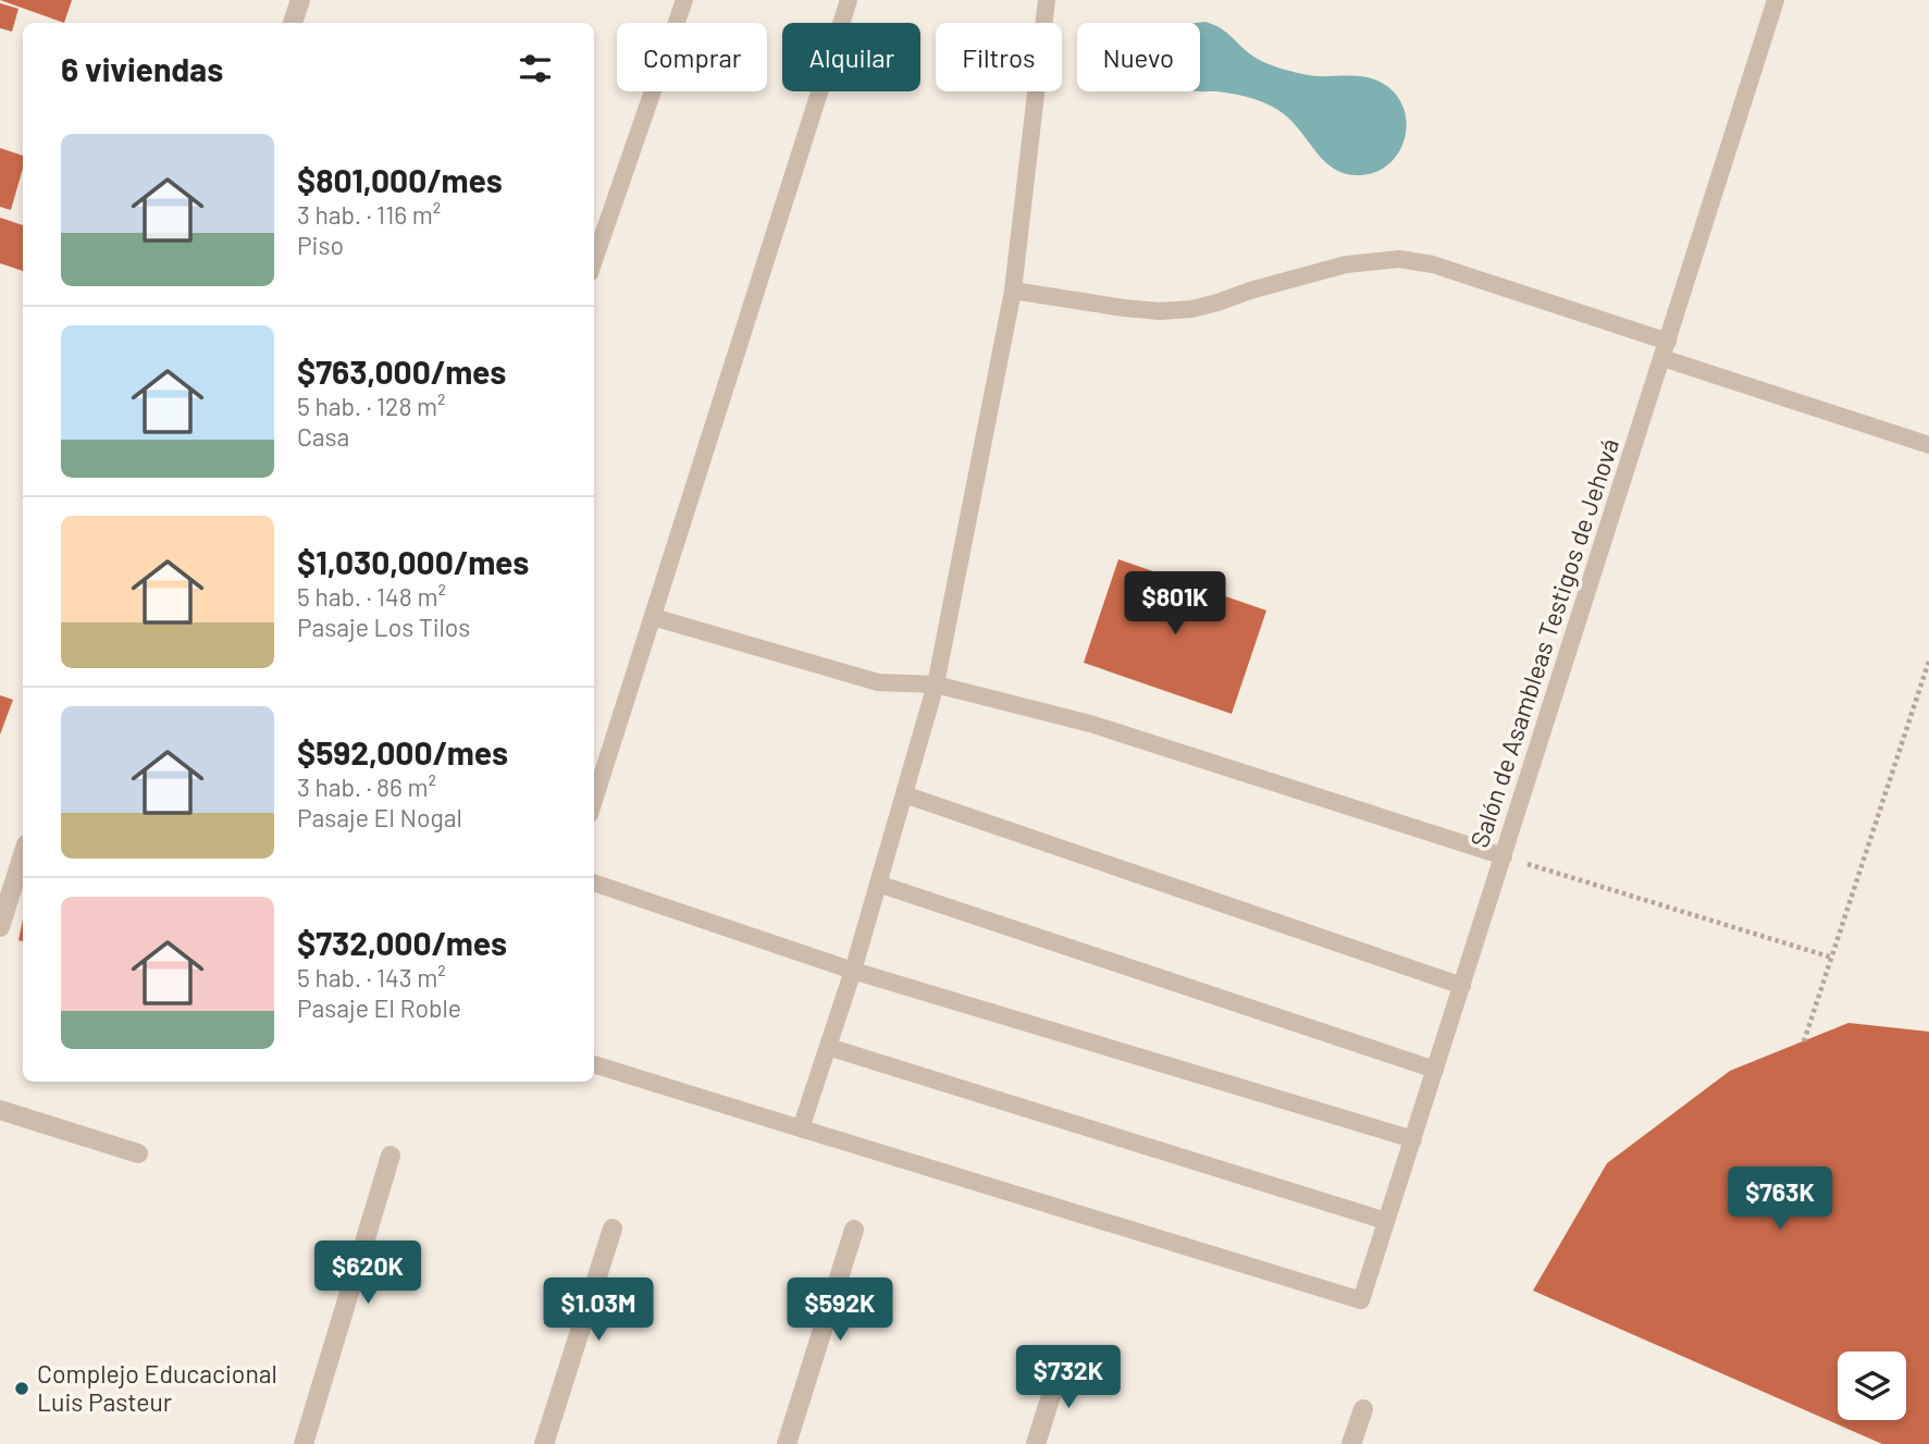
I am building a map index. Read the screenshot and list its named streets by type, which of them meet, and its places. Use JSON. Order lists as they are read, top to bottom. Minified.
{"streets":{"lane":["Salón de Asambleas Testigos de Jehová"]},"places":["Complejo Educacional Luis Pasteur"],"page":{"chip":["Comprar","Alquilar","Filtros","Nuevo"],"heading":"6 viviendas","list":[{"name":"$801,000/mes","note":"3 hab. · 116 m² · Piso"},{"name":"$763,000/mes","note":"5 hab. · 128 m² · Casa"},{"name":"$1,030,000/mes","note":"5 hab. · 148 m² · Pasaje Los Tilos"},{"name":"$592,000/mes","note":"3 hab. · 86 m² · Pasaje El Nogal"},{"name":"$732,000/mes","note":"5 hab. · 143 m² · Pasaje El Roble"}],"price":["$801K","$763K","$620K","$1.03M","$592K","$732K"]}}
